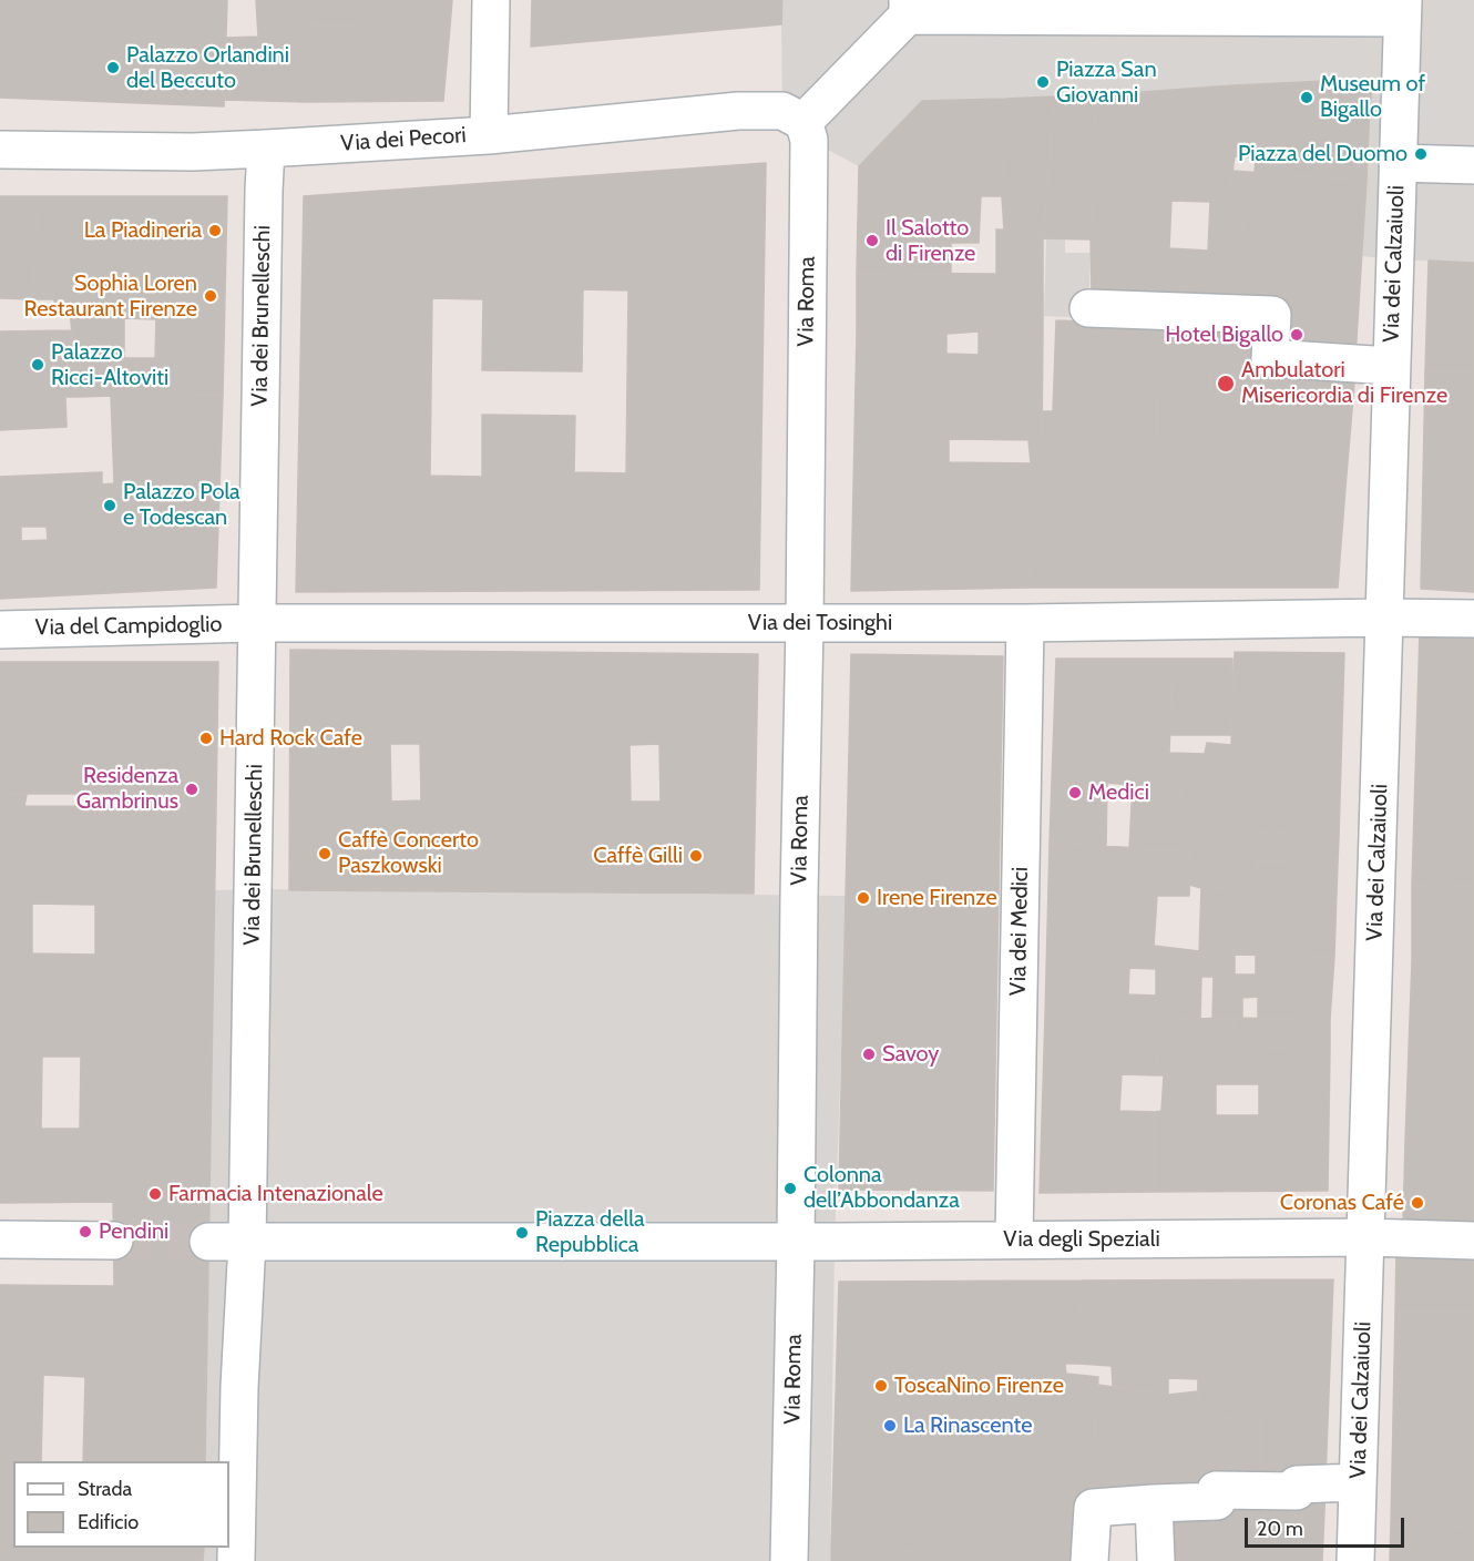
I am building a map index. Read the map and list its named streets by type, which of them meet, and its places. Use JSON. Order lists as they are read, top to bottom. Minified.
{"streets":{"street":["Via dei Pecori","Via dei Calzaiuoli","Via Roma","Via dei Brunelleschi","Via dei Tosinghi","Via del Campidoglio","Via dei Medici","Via degli Speziali"]},"crossings":[["Via dei Pecori","Via Roma"],["Via dei Pecori","Via dei Brunelleschi"],["Via dei Calzaiuoli","Via dei Tosinghi"],["Via dei Calzaiuoli","Via degli Speziali"],["Via Roma","Via dei Tosinghi"],["Via Roma","Via degli Speziali"],["Via dei Brunelleschi","Via dei Tosinghi"],["Via dei Brunelleschi","Via del Campidoglio"],["Via dei Tosinghi","Via del Campidoglio"],["Via dei Tosinghi","Via dei Medici"],["Via dei Medici","Via degli Speziali"]],"places":["Palazzo Orlandini del Beccuto","Piazza San Giovanni","Museum of Bigallo","Piazza del Duomo","La Piadineria","Il Salotto di Firenze","Sophia Loren Restaurant Firenze","Hotel Bigallo","Palazzo Ricci-Altoviti","Ambulatori Misericordia di Firenze","Palazzo Pola e Todescan","Hard Rock Cafe","Residenza Gambrinus","Medici","Caffè Concerto Paszkowski","Caffè Gilli","Irene Firenze","Savoy","Colonna dell’Abbondanza","Farmacia Intenazionale","Coronas Café","Pendini","Piazza della Repubblica","ToscaNino Firenze","La Rinascente"],"legend":["Strada","Edificio"],"scale_bar":"20 m"}
